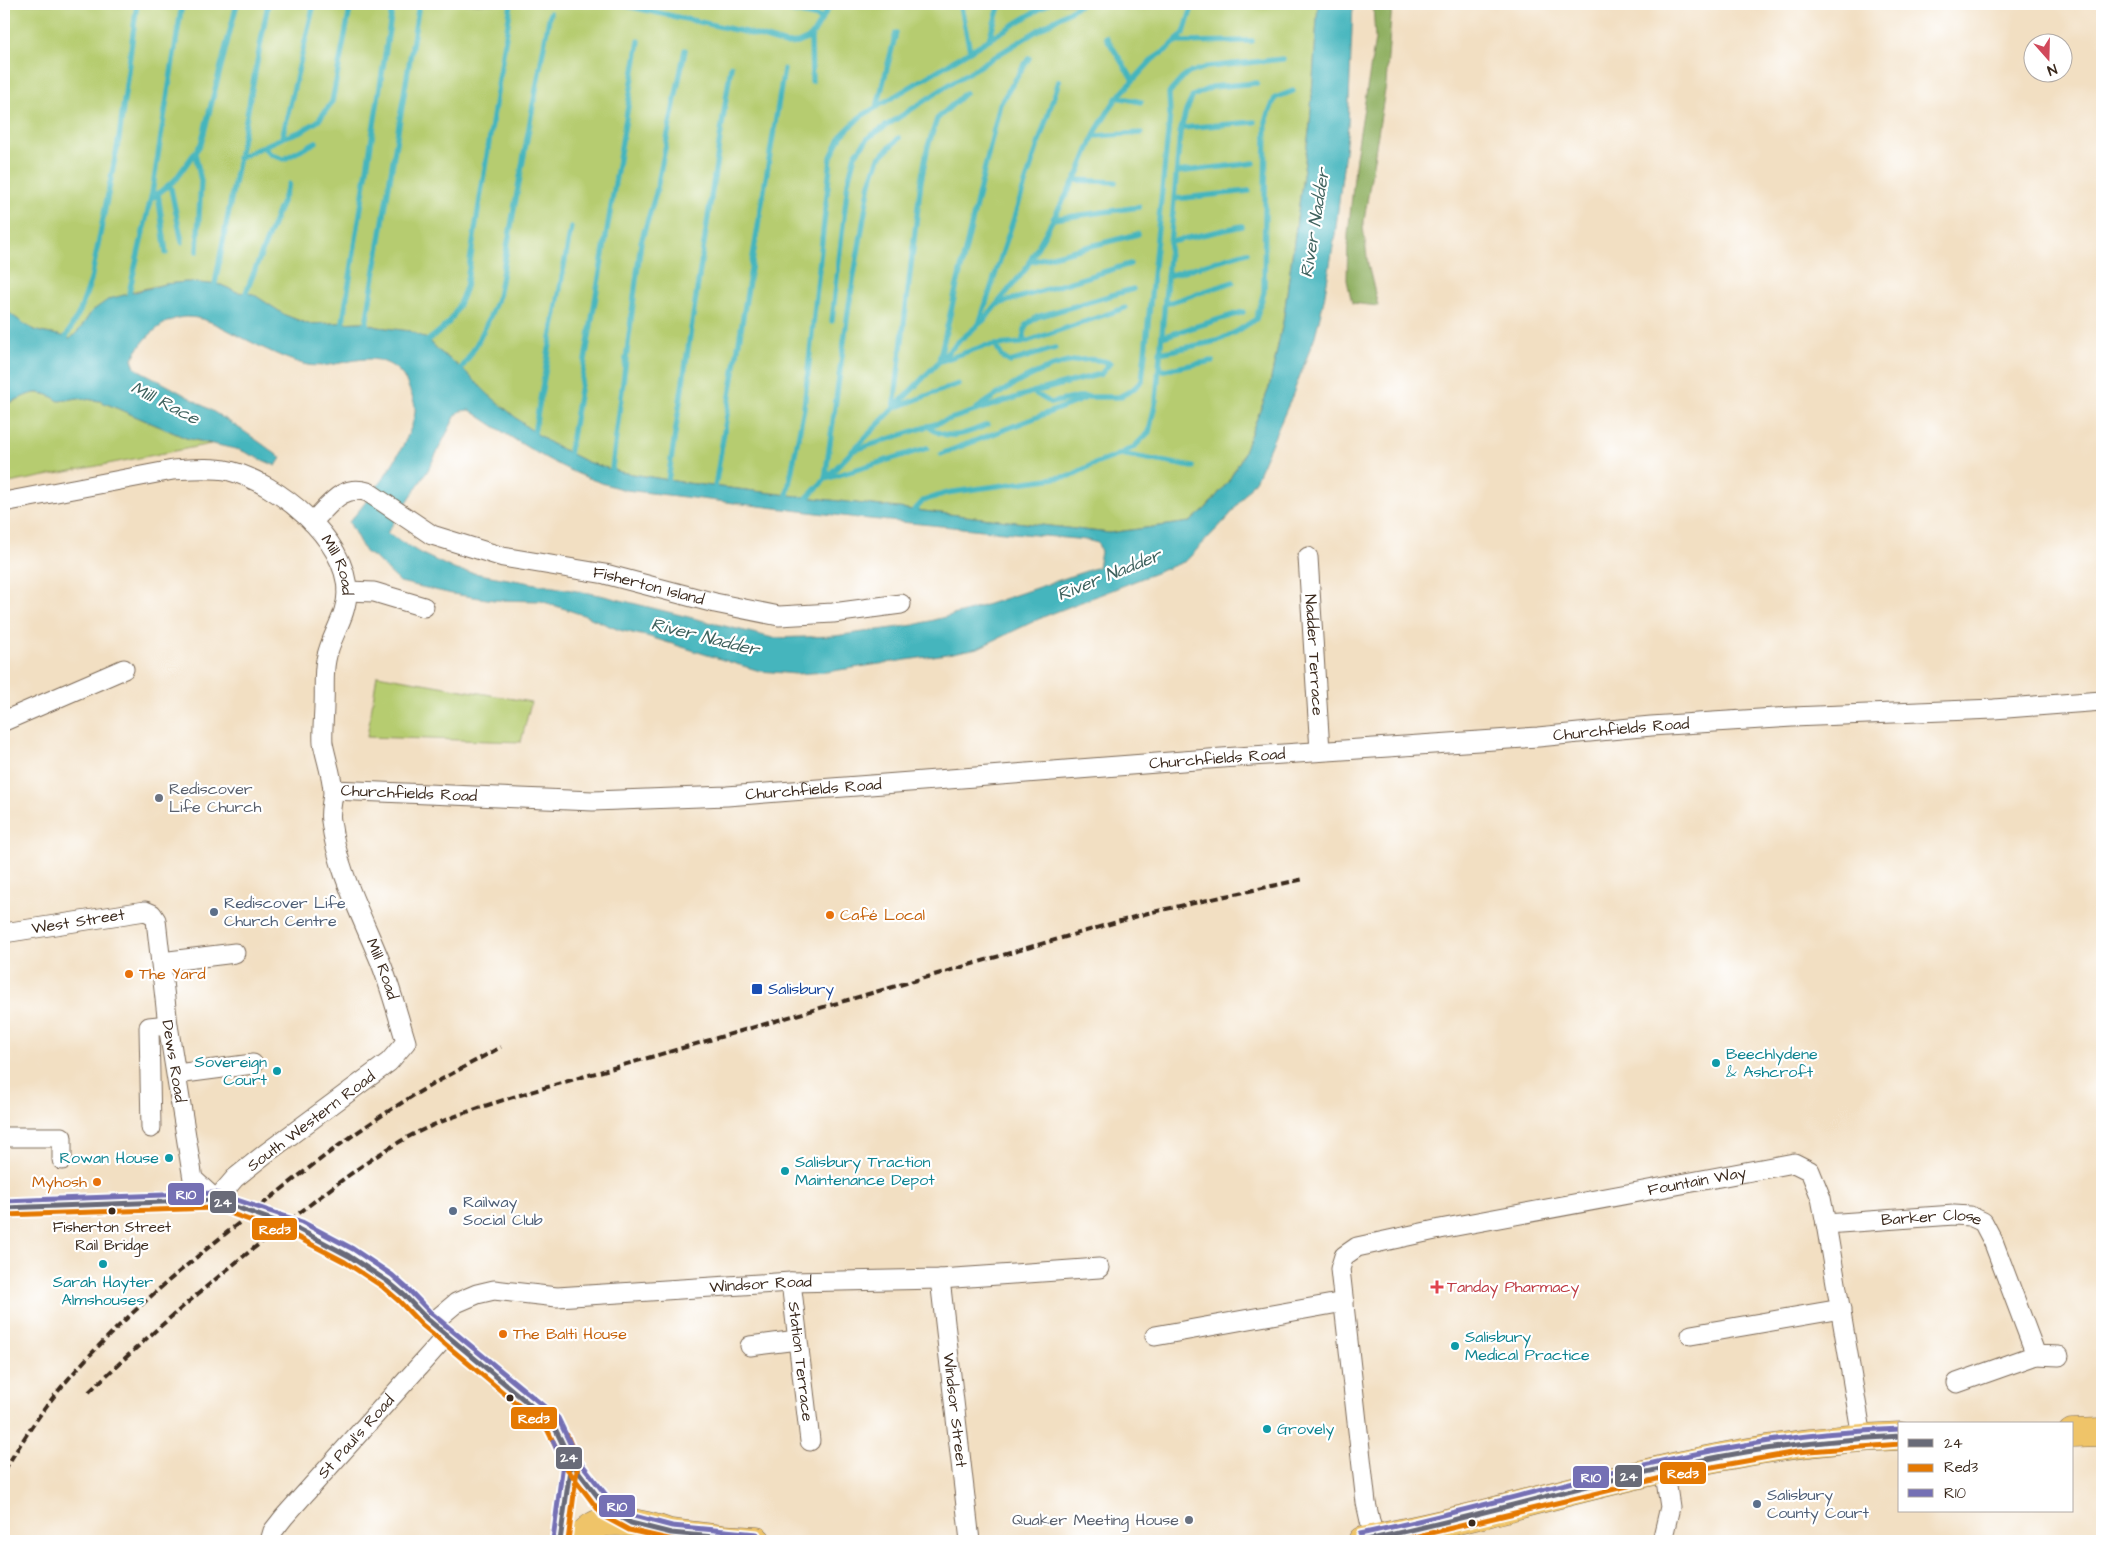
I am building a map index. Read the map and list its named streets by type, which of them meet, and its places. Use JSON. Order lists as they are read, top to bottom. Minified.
{"streets":{"street":["Mill Road","Fisherton Island","Nadder Terrace","Churchfields Road","West Street","Dews Road","South Western Road","Fountain Way","Barker Close","Windsor Road","Station Terrace","Windsor Street","St Paul's Road"]},"crossings":[["Mill Road","Fisherton Island"],["Mill Road","Churchfields Road"],["Mill Road","South Western Road"],["Nadder Terrace","Churchfields Road"],["West Street","Dews Road"],["Dews Road","South Western Road"],["Fountain Way","Barker Close"],["Windsor Road","Station Terrace"],["Windsor Road","Windsor Street"],["Windsor Road","St Paul's Road"]],"water":["River Nadder","Mill Race"],"places":{"other":["Rediscover Life Church","Rediscover Life Church Centre","Café Local","The Yard","Beechlydene & Ashcroft","Sovereign Court","Rowan House","Salisbury Traction Maintenance Depot","Myhosh","Fisherton Street Rail Bridge","Railway Social Club","Sarah Hayter Almshouses","The Balti House","Salisbury Medical Practice","Grovely","Salisbury County Court","Quaker Meeting House"],"transit":["Salisbury"],"health":["Tanday Pharmacy"]},"lines":["transit line R10","transit line 24","transit line Red3"],"legend":["24","Red3","R10"],"north":"bottom"}
